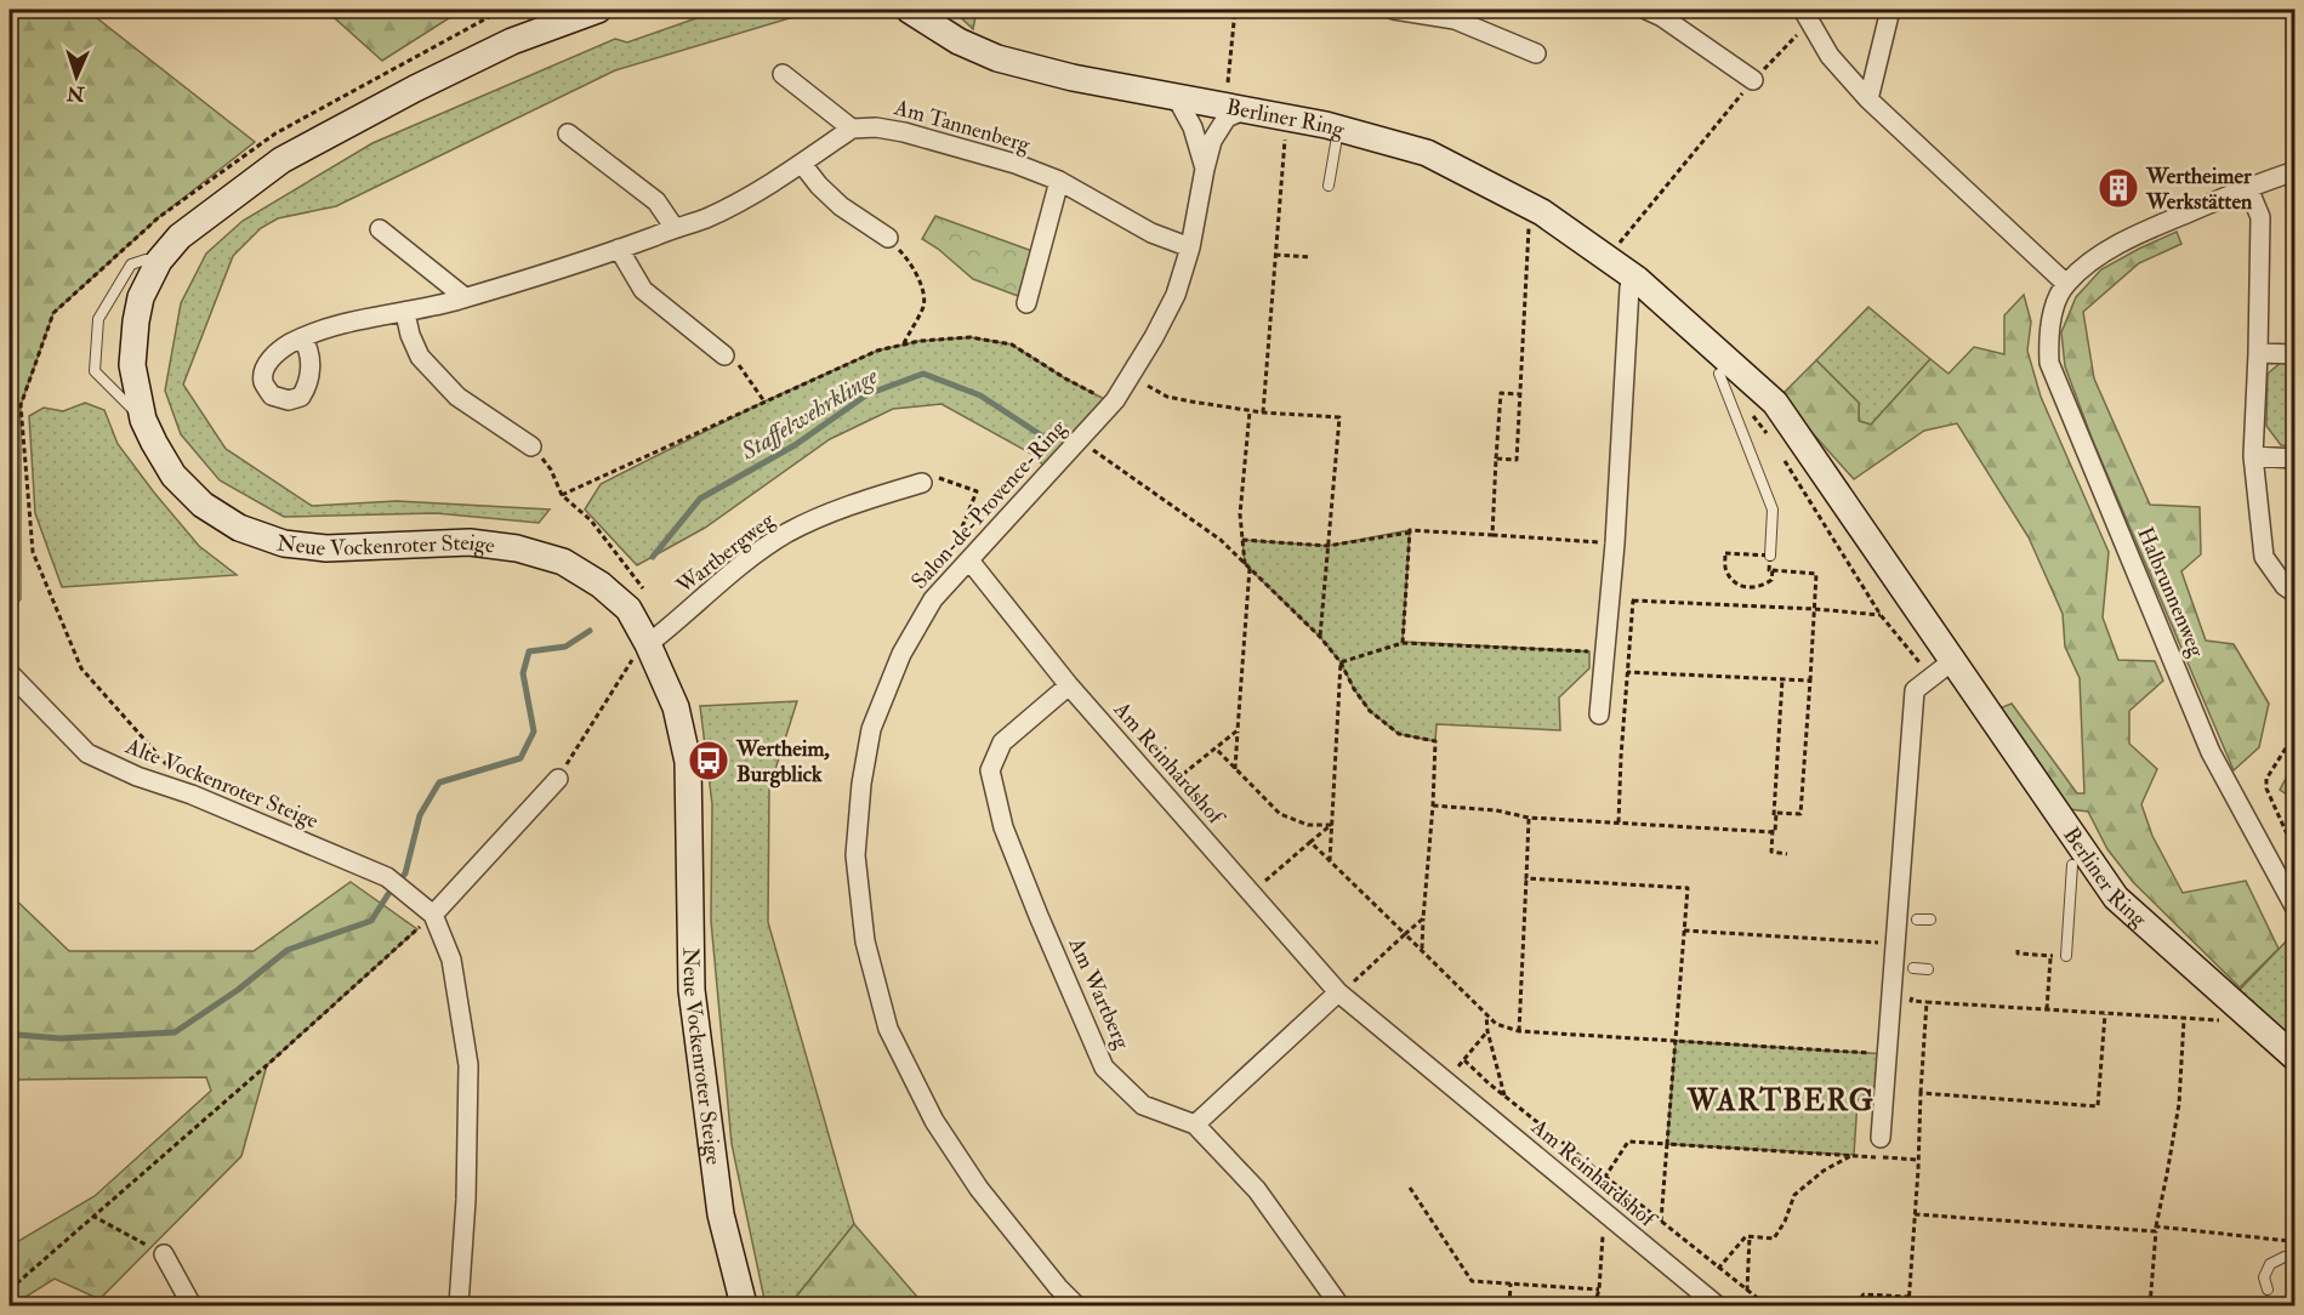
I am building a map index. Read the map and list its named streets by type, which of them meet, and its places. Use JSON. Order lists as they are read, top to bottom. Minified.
{"streets":{"main road":["Berliner Ring","Neue Vockenroter Steige"],"street":["Am Tannenberg","Salon-de-Provence-Ring","Wartbergweg","Halbrunnenweg","Am Reinhardshof","Alte Vockenroter Steige","Am Wartberg"]},"crossings":[["Berliner Ring","Salon-de-Provence-Ring"],["Am Tannenberg","Salon-de-Provence-Ring"],["Salon-de-Provence-Ring","Am Reinhardshof"],["Neue Vockenroter Steige","Wartbergweg"],["Am Reinhardshof","Am Wartberg"]],"districts":["WARTBERG"],"water":["Staffelwehrklinge"],"places":{"building":["Wertheimer Werkstätten"],"bus stop":["Wertheim, Burgblick"]},"north":"bottom"}
